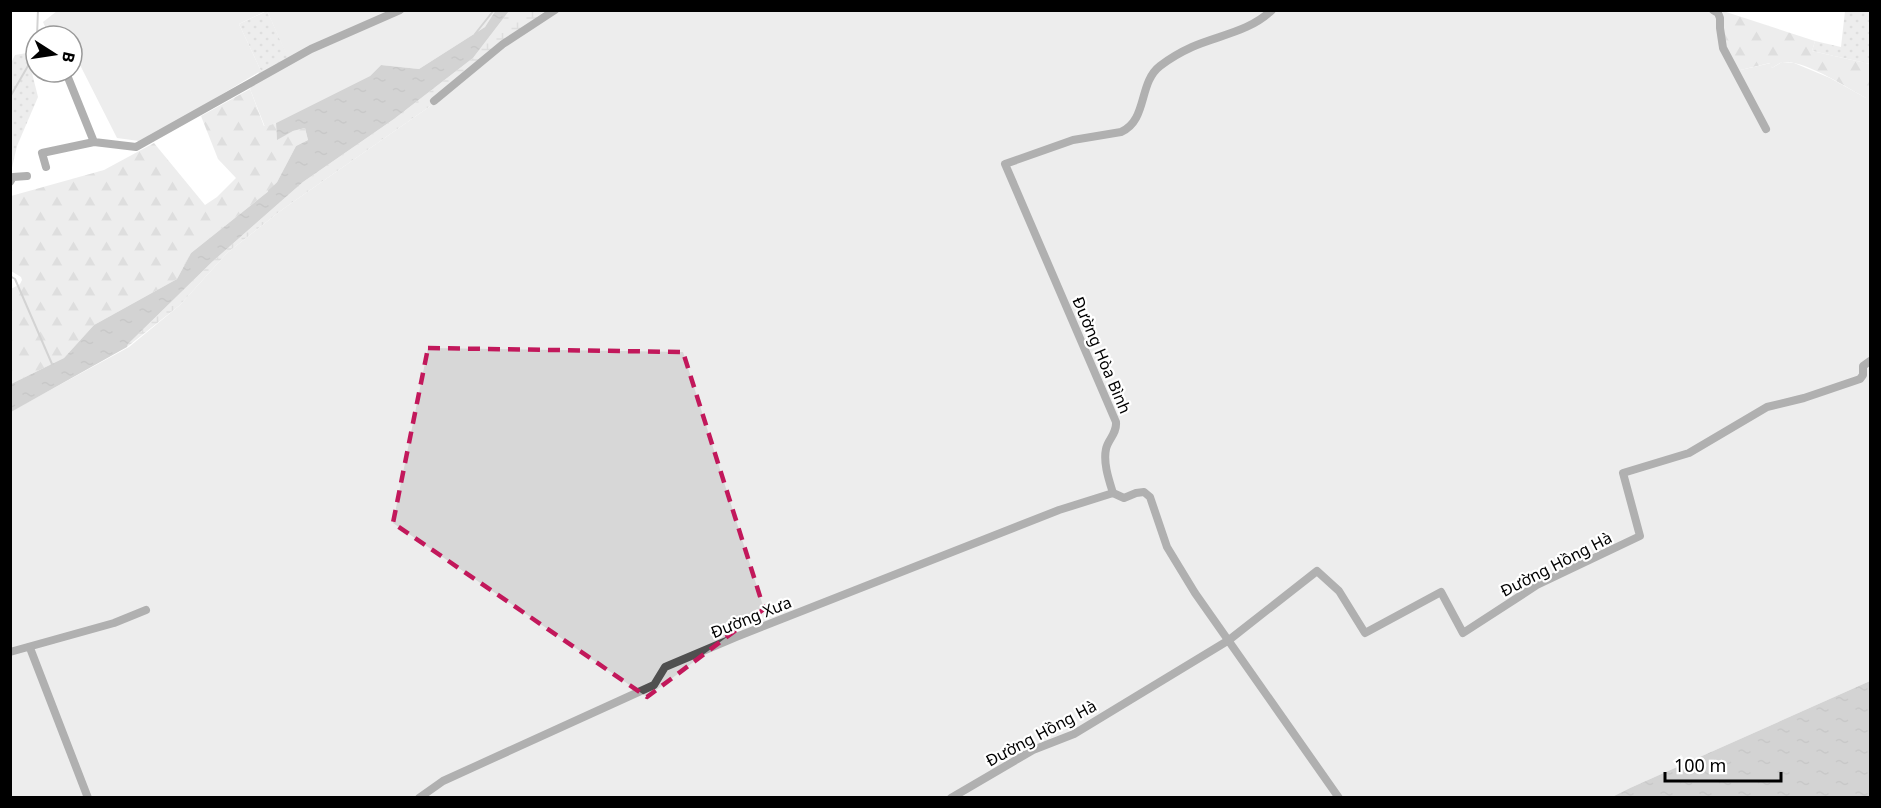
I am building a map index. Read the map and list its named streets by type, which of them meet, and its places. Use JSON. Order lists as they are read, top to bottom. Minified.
{"streets":{"street":["Đường Hòa Bình","Đường Hồng Hà","Đường Xưa"]},"crossings":[["Đường Hòa Bình","Đường Xưa"]],"scale_bar":"100 m","north":"right"}
